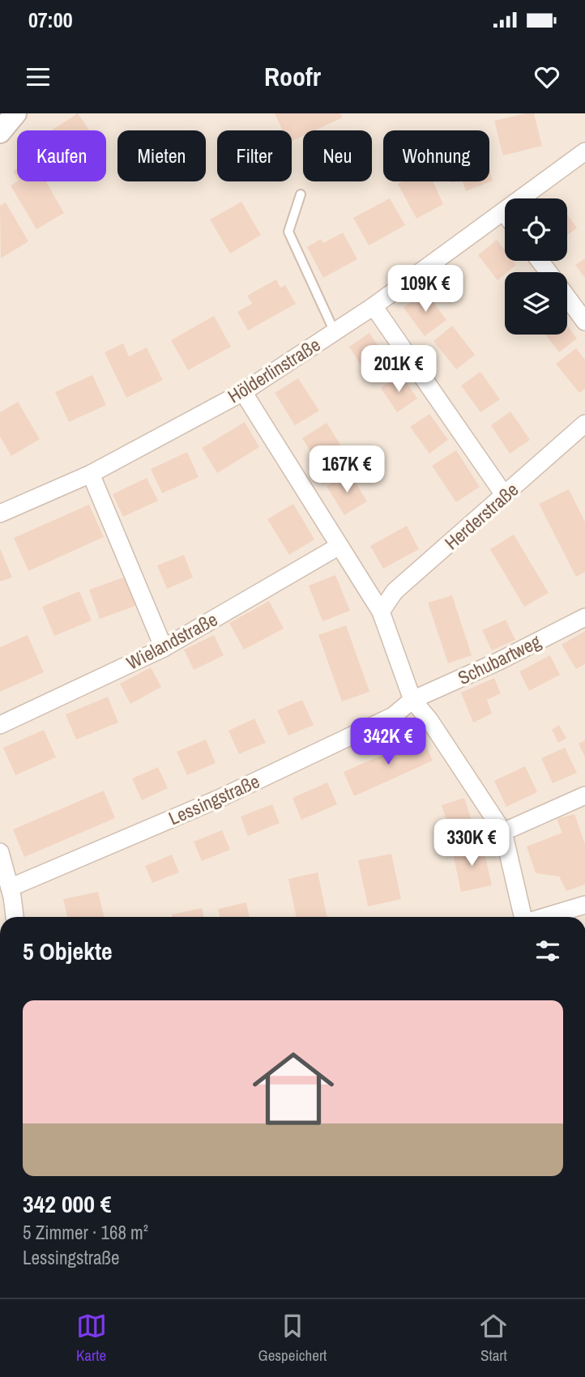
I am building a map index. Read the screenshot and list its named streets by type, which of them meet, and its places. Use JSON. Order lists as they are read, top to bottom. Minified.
{"streets":{"street":["Hölderlinstraße","Herderstraße","Wielandstraße","Schubartweg","Lessingstraße"]},"crossings":[["Schubartweg","Lessingstraße"]],"page":{"status":"07:00","header":"Roofr","chip":["Kaufen","Mieten","Filter","Neu","Wohnung"],"price":["109K €","201K €","167K €","342K €","330K €"],"heading":"5 Objekte","list":[{"name":"342 000 €","note":"5 Zimmer · 168 m² · Lessingstraße"}],"tabs":["Karte","Gespeichert","Start"]}}
